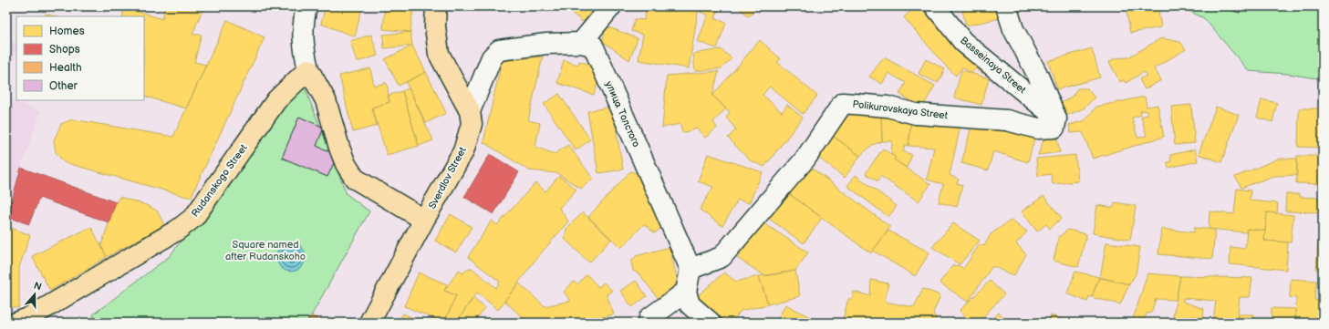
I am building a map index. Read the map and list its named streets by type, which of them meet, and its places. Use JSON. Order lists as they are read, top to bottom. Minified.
{"streets":{"main road":["Sverdlov Street","Rudanskogo Street"],"street":["Basseinaya Street","Polikurovskaya Street","улица Толстого"]},"crossings":[["Basseinaya Street","Polikurovskaya Street"],["Polikurovskaya Street","улица Толстого"],["улица Толстого","Sverdlov Street"]],"parks":["Square named after Rudanskoho"],"legend":["Homes","Shops","Health","Other"],"north":"top"}
